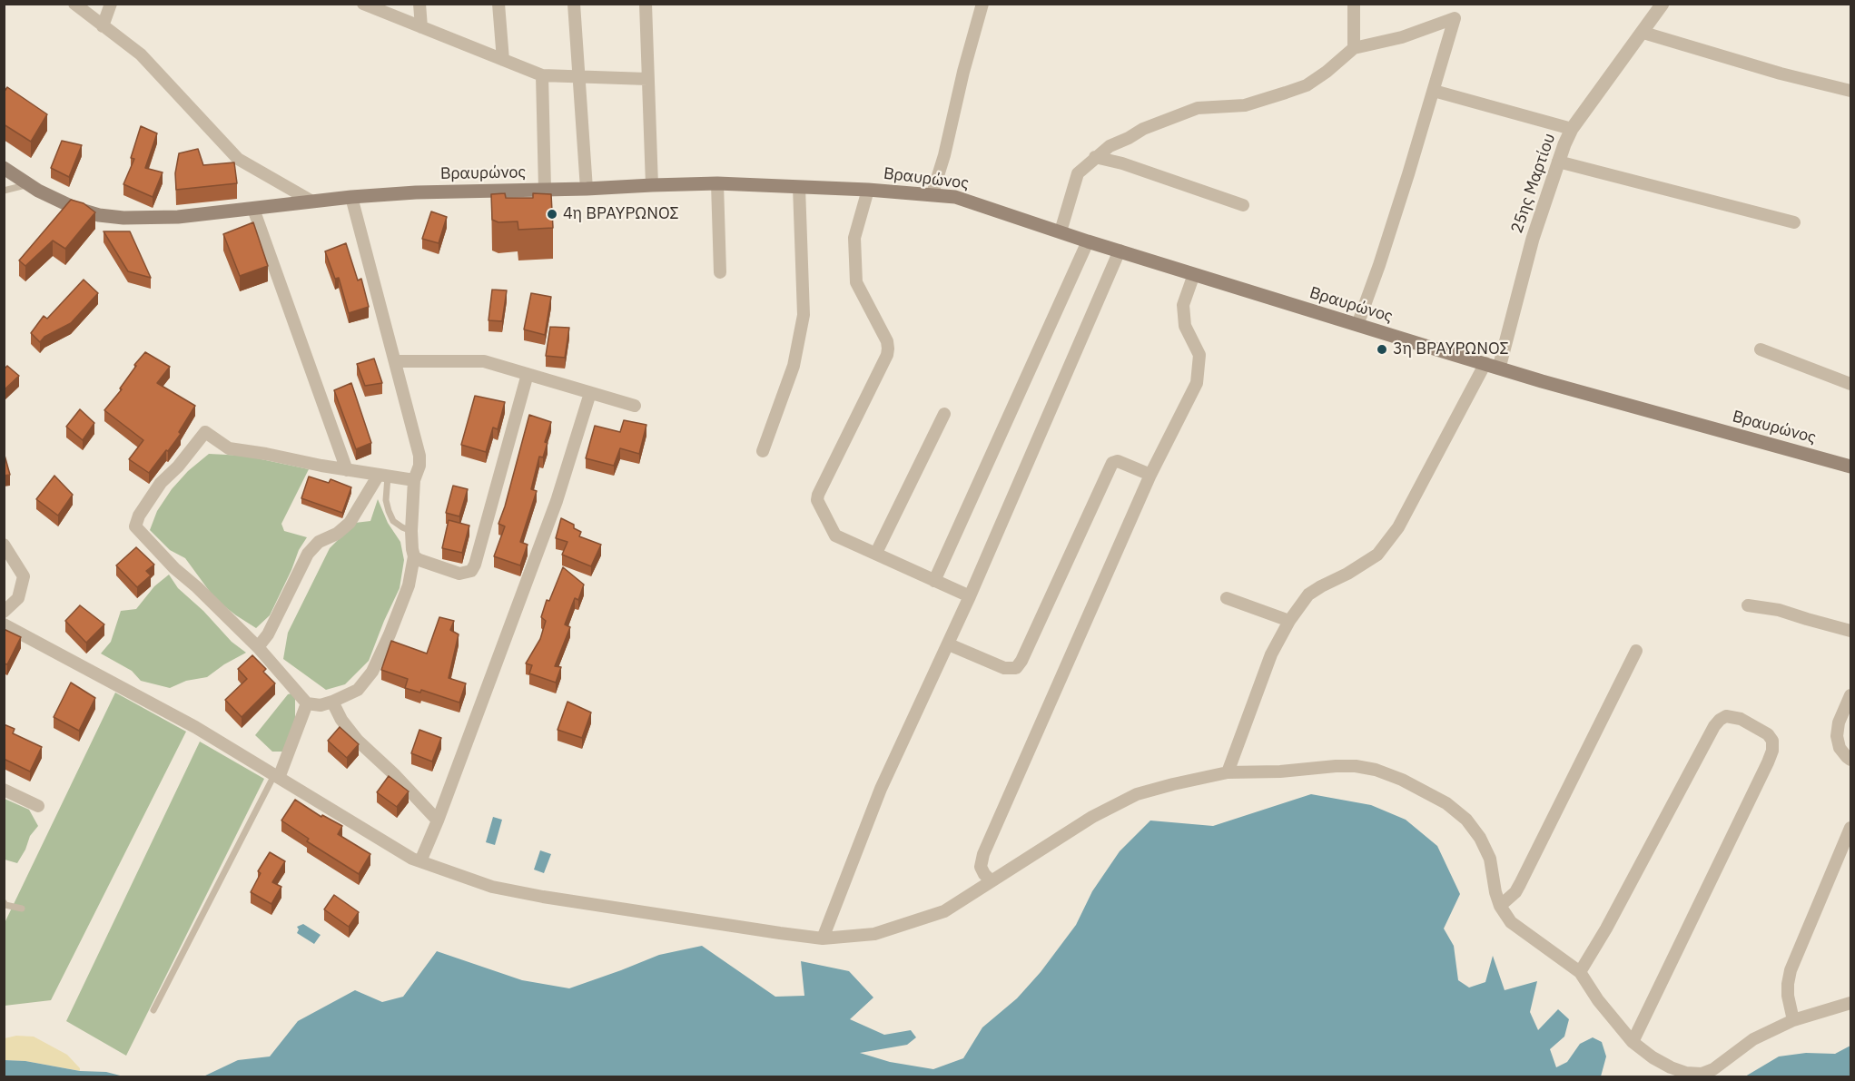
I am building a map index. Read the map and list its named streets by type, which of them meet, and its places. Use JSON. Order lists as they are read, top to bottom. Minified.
{"streets":{"main road":["Βραυρώνος"],"street":["25ης Μαρτίου"]},"crossings":[["Βραυρώνος","25ης Μαρτίου"]],"places":["4η ΒΡΑΥΡΩΝΟΣ","3η ΒΡΑΥΡΩΝΟΣ"]}
